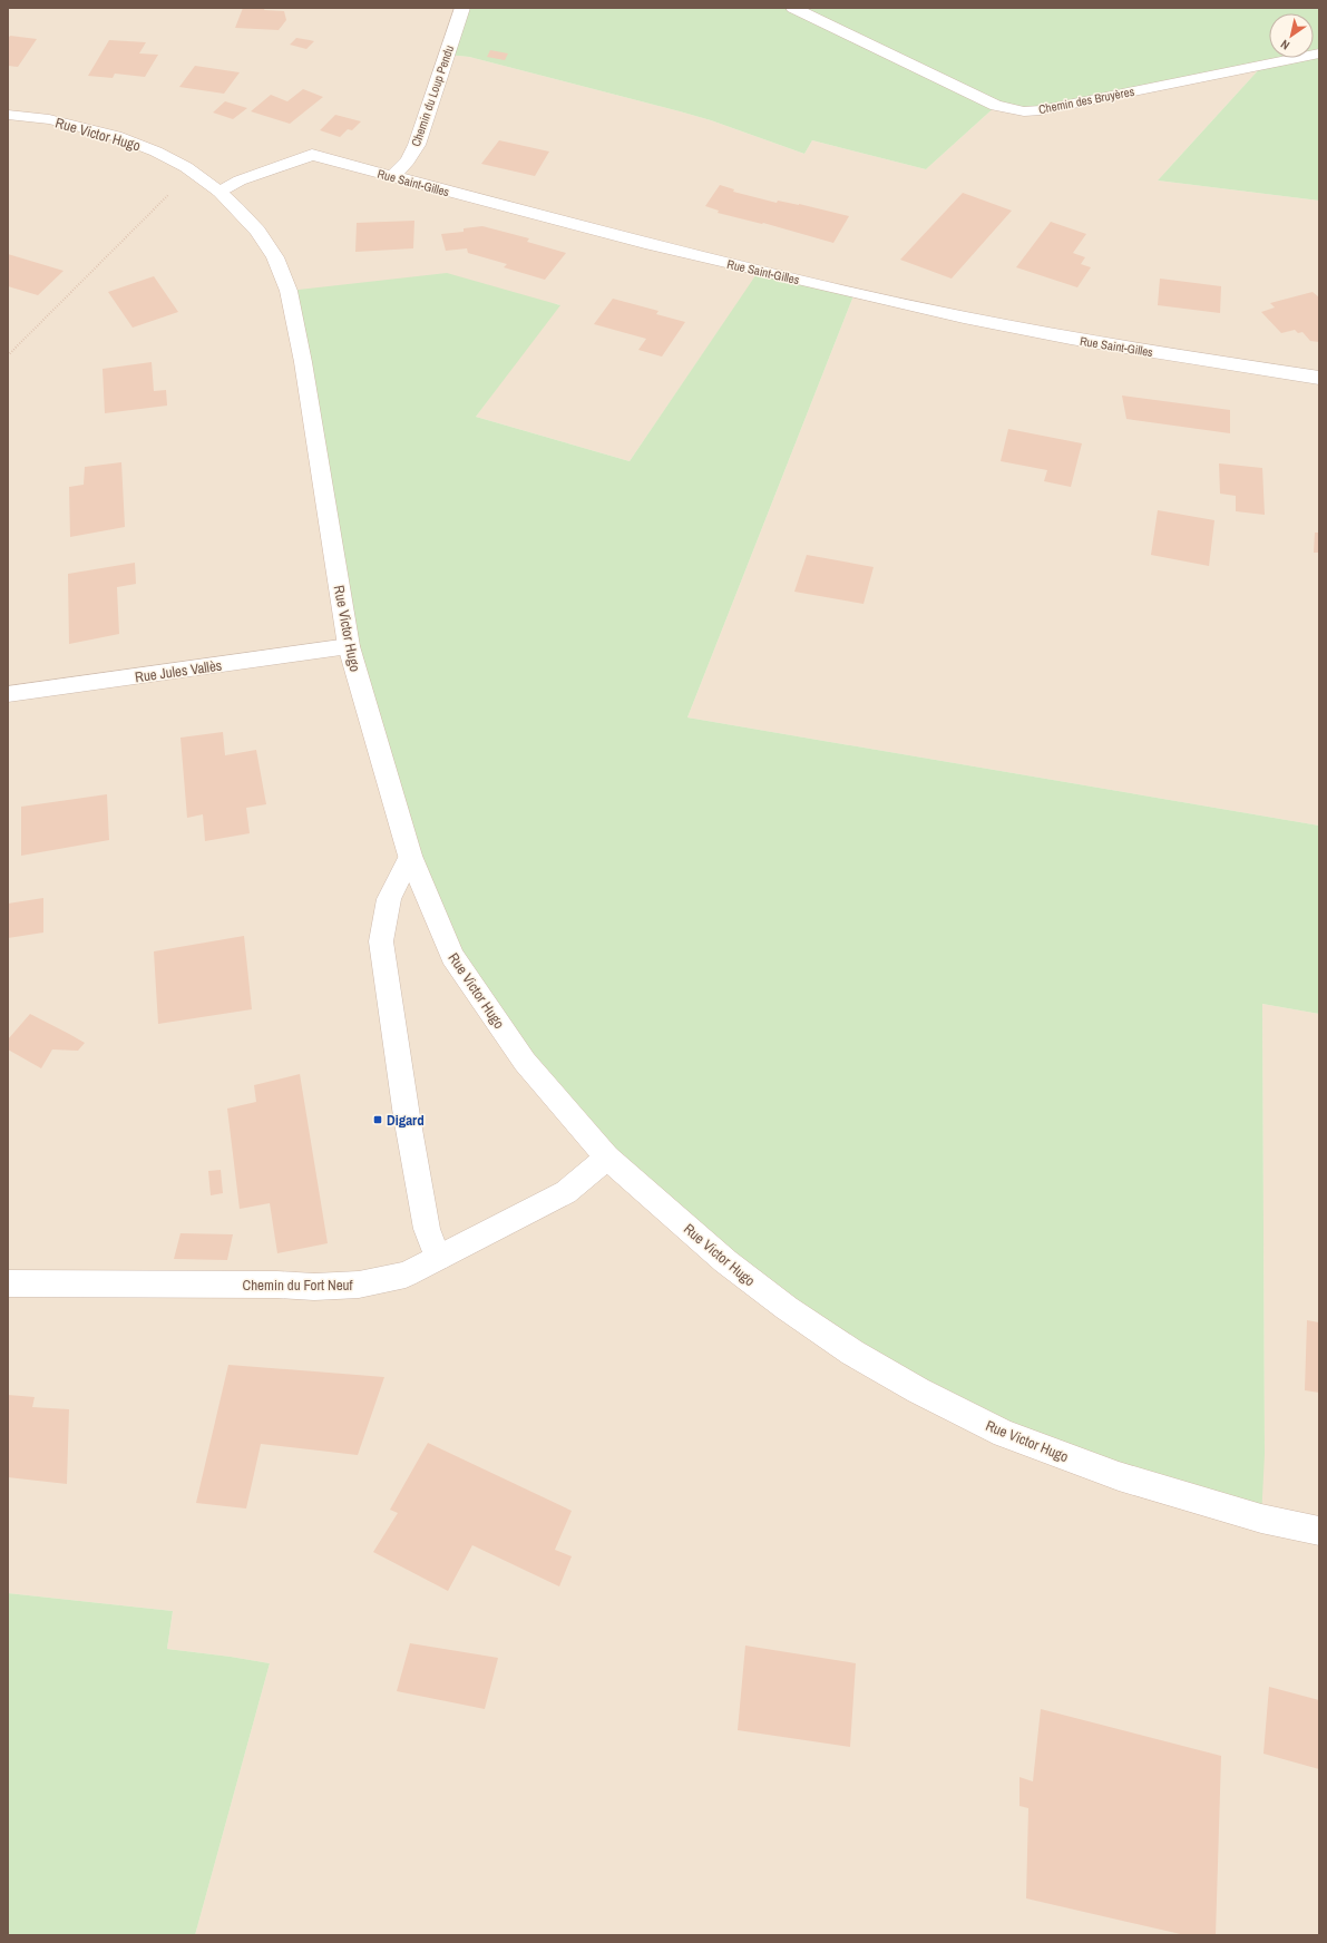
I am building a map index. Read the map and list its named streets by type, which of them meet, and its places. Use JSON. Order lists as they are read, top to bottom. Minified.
{"streets":{"street":["Chemin du Loup Pendu","Chemin des Bruyères","Rue Victor Hugo","Rue Saint-Gilles","Rue Jules Vallès","Chemin du Fort Neuf"]},"crossings":[["Chemin du Loup Pendu","Rue Saint-Gilles"],["Rue Victor Hugo","Rue Saint-Gilles"],["Rue Victor Hugo","Rue Jules Vallès"],["Rue Victor Hugo","Chemin du Fort Neuf"]],"places":{"transit":["Digard"]},"north":"bottom left"}
